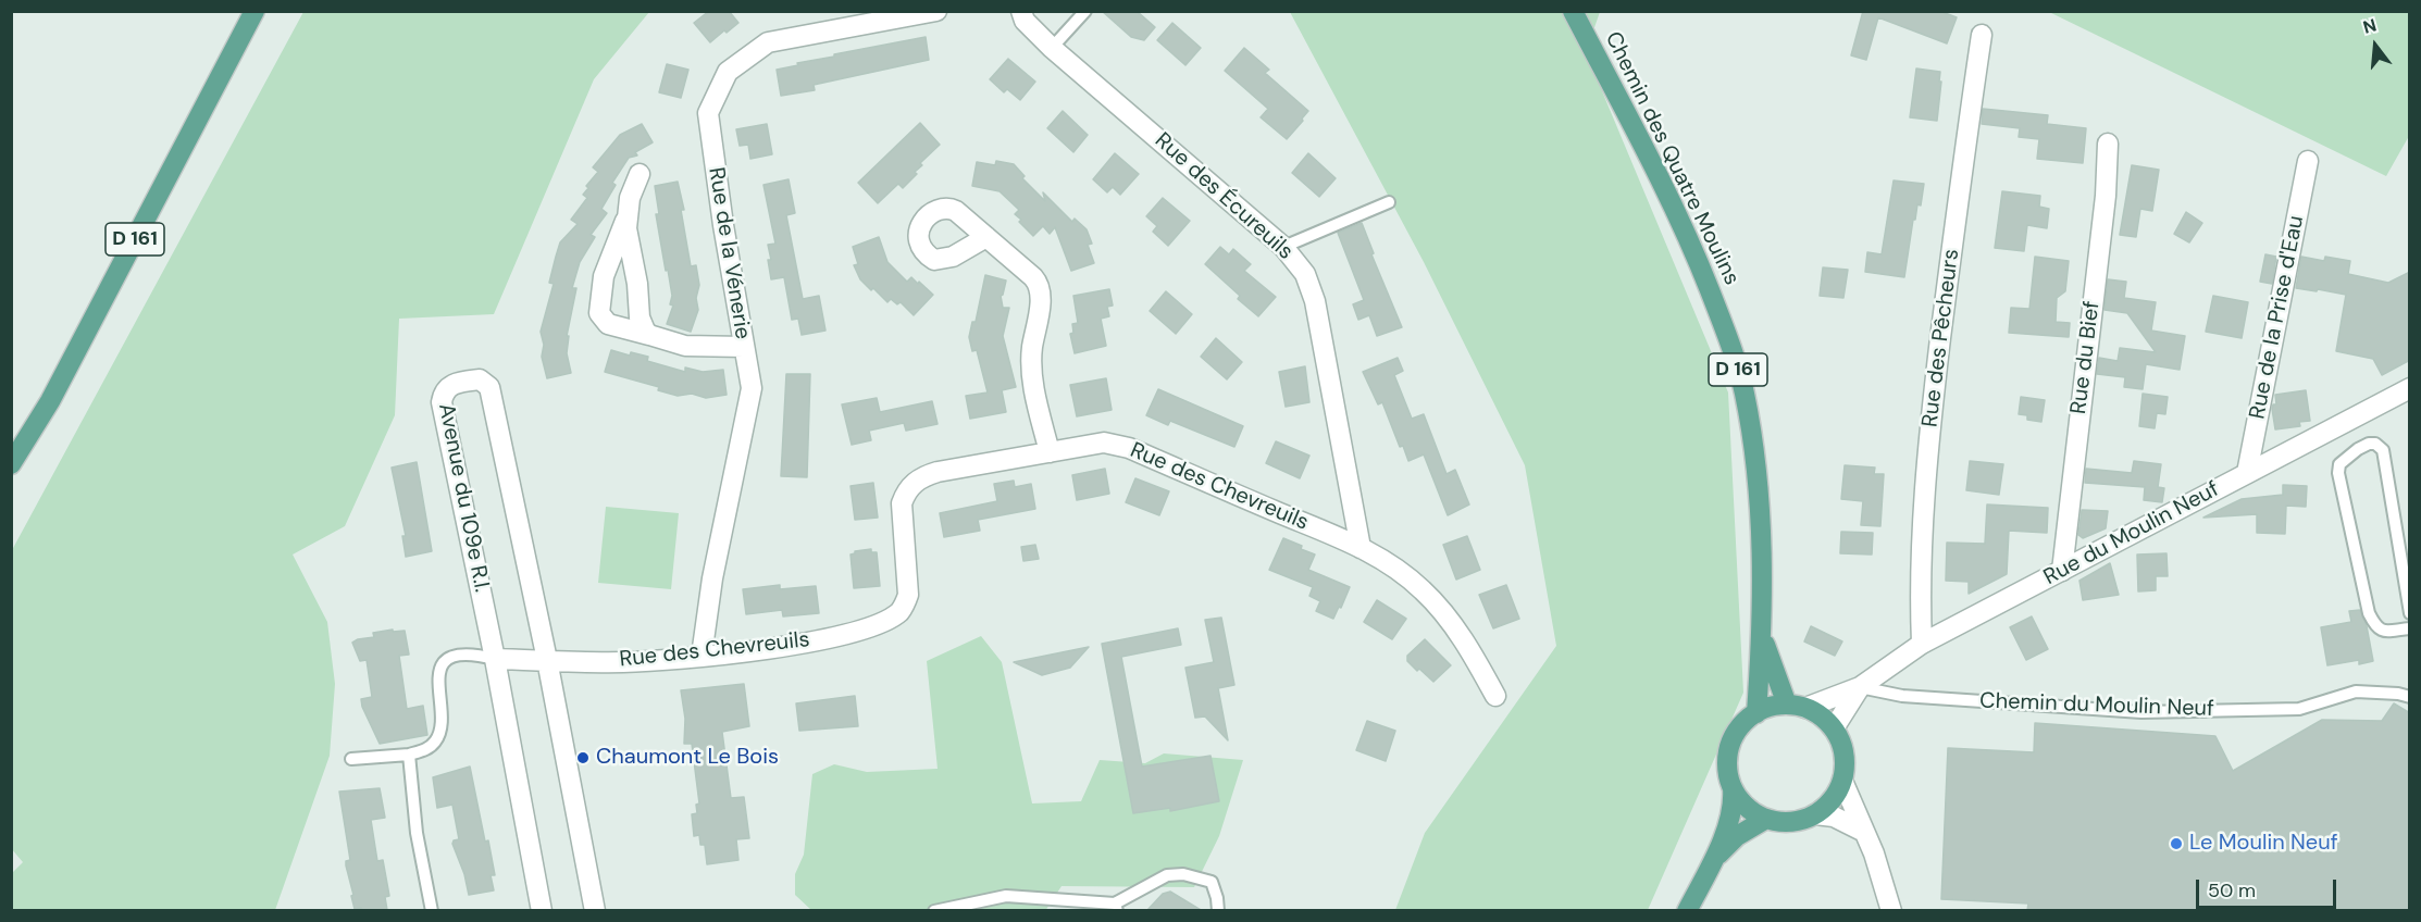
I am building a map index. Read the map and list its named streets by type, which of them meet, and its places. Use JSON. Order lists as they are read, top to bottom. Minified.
{"streets":{"main road":["Chemin des Quatre Moulins","D 161"],"street":["Rue des Écureuils","Rue de la Vénerie","Rue de la Prise d'Eau","Rue des Pêcheurs","Rue du Bief","Rue des Chevreuils","Avenue du 109e R.I.","Rue du Moulin Neuf"],"lane":["Chemin du Moulin Neuf"]},"crossings":[["Chemin des Quatre Moulins","Rue du Moulin Neuf"],["Rue des Écureuils","Rue des Chevreuils"],["Rue de la Vénerie","Rue des Chevreuils"],["Rue de la Prise d'Eau","Rue du Moulin Neuf"],["Rue des Pêcheurs","Rue du Moulin Neuf"],["Rue du Bief","Rue du Moulin Neuf"],["Rue des Chevreuils","Avenue du 109e R.I."],["Rue du Moulin Neuf","Chemin du Moulin Neuf"]],"places":["Chaumont Le Bois","Le Moulin Neuf"],"scale_bar":"50 m","north":"top"}
